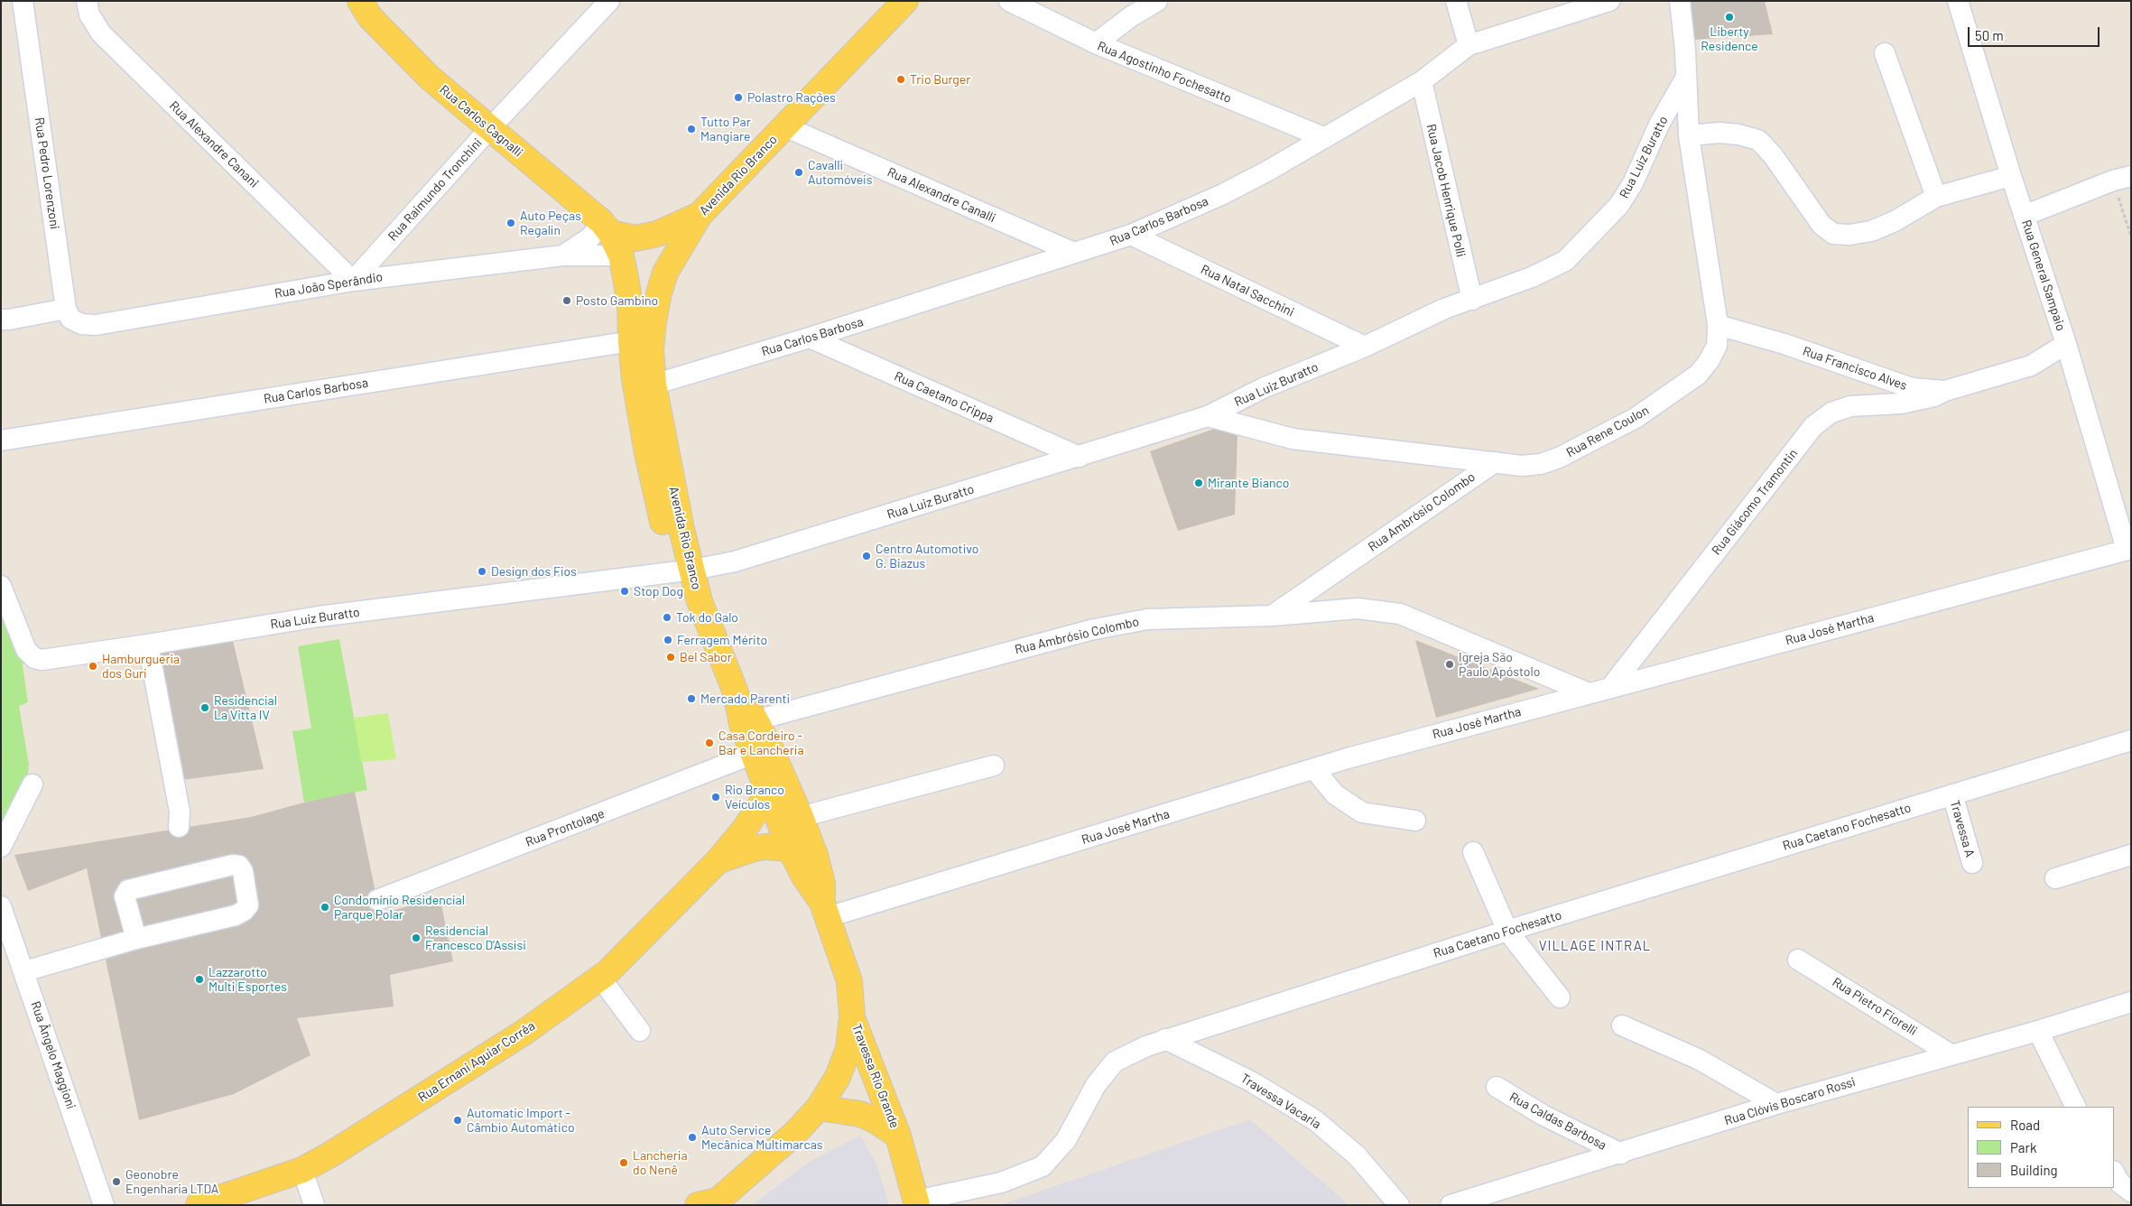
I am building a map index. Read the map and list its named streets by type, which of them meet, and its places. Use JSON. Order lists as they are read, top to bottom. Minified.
{"streets":{"main road":["Rua Carlos Cagnalli","Avenida Rio Branco","Rua Ernani Aguiar Corrêa","Travessa Rio Grande"],"street":["Rua Agostinho Fochesatto","Rua Alexandre Canani","Rua Luiz Buratto","Rua Pedro Lorenzoni","Rua Raimundo Tronchini","Rua Jacob Henrique Polli","Rua Alexandre Canalli","Rua Carlos Barbosa","Rua General Sampaio","Rua João Sperândio","Rua Natal Sacchini","Rua Francisco Alves","Rua Caetano Crippa","Rua Rene Coulon","Rua Giácomo Tramontin","Rua Ambrósio Colombo","Rua José Martha","Rua Caetano Fochesatto","Rua Prontolage","Travessa A","Rua Pietro Fiorelli","Rua Ângelo Maggioni","Travessa Vacaria","Rua Clóvis Boscaro Rossi","Rua Caldas Barbosa"]},"crossings":[["Rua Agostinho Fochesatto","Rua Carlos Barbosa"],["Rua Carlos Cagnalli","Avenida Rio Branco"],["Rua Carlos Cagnalli","Rua Raimundo Tronchini"],["Rua Carlos Cagnalli","Rua João Sperândio"],["Rua Alexandre Canani","Rua Raimundo Tronchini"],["Rua Alexandre Canani","Rua João Sperândio"],["Rua Luiz Buratto","Avenida Rio Branco"],["Rua Luiz Buratto","Rua Jacob Henrique Polli"],["Rua Luiz Buratto","Rua Natal Sacchini"],["Rua Luiz Buratto","Rua Caetano Crippa"],["Rua Luiz Buratto","Rua Rene Coulon"],["Rua Pedro Lorenzoni","Rua João Sperândio"],["Avenida Rio Branco","Rua Alexandre Canalli"],["Avenida Rio Branco","Rua Carlos Barbosa"],["Avenida Rio Branco","Rua João Sperândio"],["Avenida Rio Branco","Rua Ambrósio Colombo"],["Avenida Rio Branco","Rua José Martha"],["Avenida Rio Branco","Rua Prontolage"],["Avenida Rio Branco","Rua Ernani Aguiar Corrêa"],["Avenida Rio Branco","Travessa Rio Grande"],["Rua Raimundo Tronchini","Rua João Sperândio"],["Rua Jacob Henrique Polli","Rua Carlos Barbosa"],["Rua Alexandre Canalli","Rua Carlos Barbosa"],["Rua Carlos Barbosa","Rua Natal Sacchini"],["Rua Carlos Barbosa","Rua Caetano Crippa"],["Rua General Sampaio","Rua Francisco Alves"],["Rua General Sampaio","Rua José Martha"],["Rua Francisco Alves","Rua Rene Coulon"],["Rua Francisco Alves","Rua Giácomo Tramontin"],["Rua Rene Coulon","Rua Ambrósio Colombo"],["Rua Giácomo Tramontin","Rua José Martha"],["Rua Caetano Fochesatto","Travessa A"],["Rua Caetano Fochesatto","Travessa Rio Grande"],["Rua Caetano Fochesatto","Travessa Vacaria"],["Rua Pietro Fiorelli","Rua Clóvis Boscaro Rossi"],["Rua Clóvis Boscaro Rossi","Rua Caldas Barbosa"]],"districts":["VILLAGE INTRAL"],"places":["Liberty Residence","Trio Burger","Polastro Rações","Tutto Par Mangiare","Cavalli Automóveis","Auto Peças Regalin","Posto Gambino","Mirante Bianco","Centro Automotivo G. Biazus","Design dos Fios","Stop Dog","Tok do Galo","Ferragem Mérito","Bel Sabor","Igreja São Paulo Apóstolo","Hamburgueria dos Guri","Mercado Parenti","Residencial La Vitta IV","Casa Cordeiro - Bar e Lancheria","Rio Branco Veículos","Condomínio Residencial Parque Polar","Residencial Francesco D'Assisi","Lazzarotto Multi Esportes","Automatic Import - Câmbio Automático","Auto Service Mecânica Multimarcas","Lancheria do Nenê","Geonobre Engenharia LTDA"],"legend":["Road","Park","Building"],"scale_bar":"50 m"}
